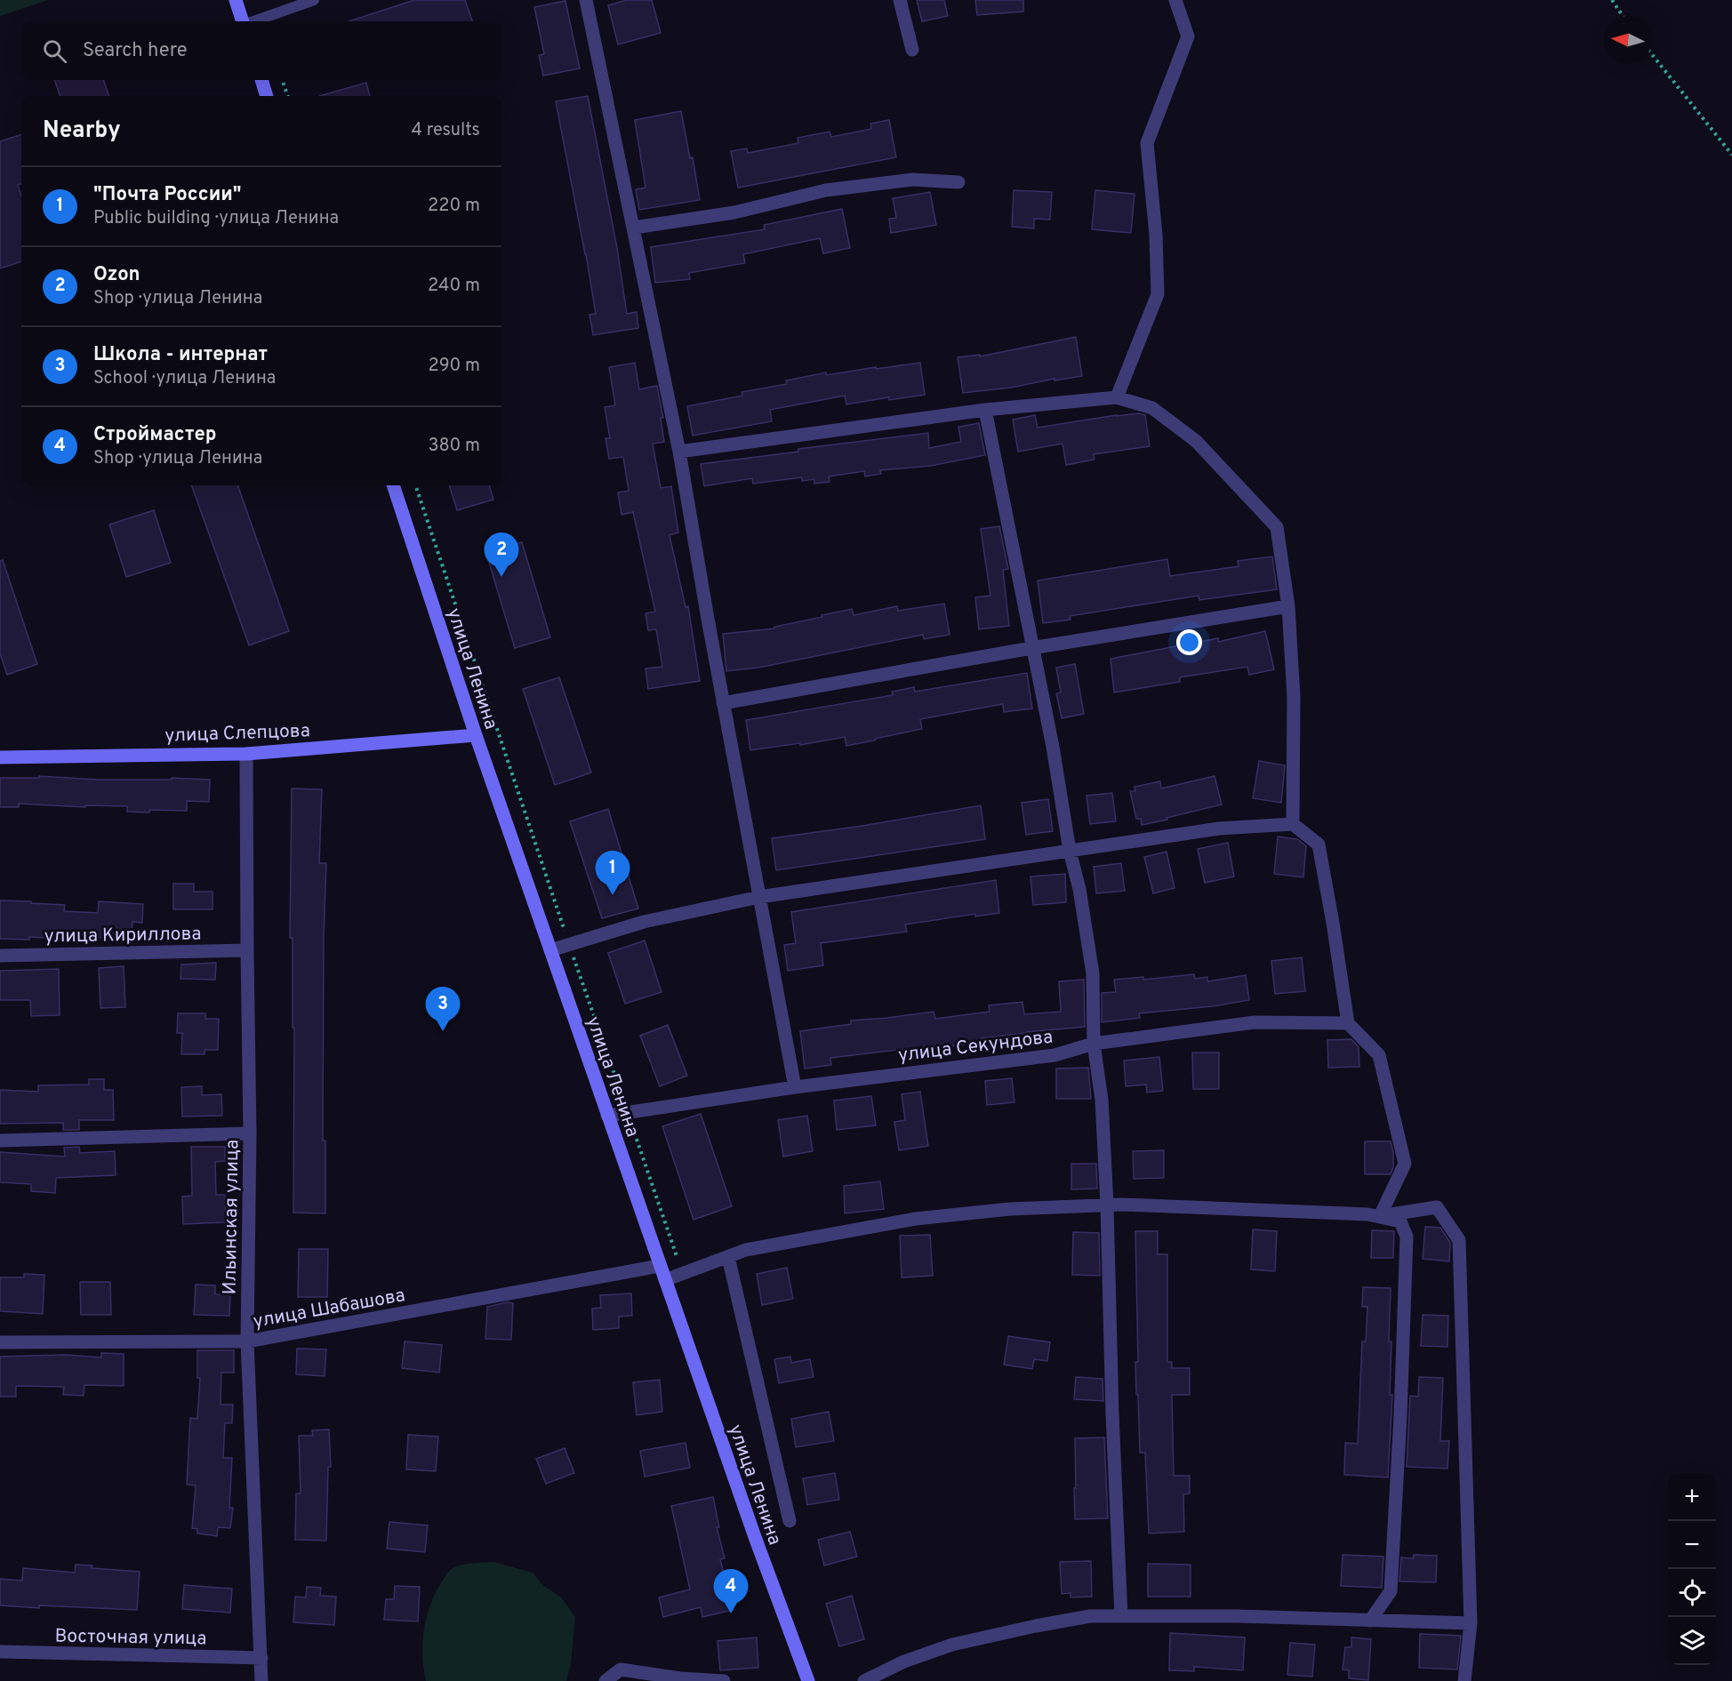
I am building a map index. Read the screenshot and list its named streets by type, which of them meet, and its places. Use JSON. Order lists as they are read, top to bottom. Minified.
{"streets":{"main road":["улица Ленина","улица Слепцова"],"street":["улица Кириллова","улица Секундова","Ильинская улица","улица Шабашова","Восточная улица"]},"crossings":[["улица Ленина","улица Слепцова"],["улица Ленина","улица Секундова"],["улица Ленина","улица Шабашова"],["улица Слепцова","Ильинская улица"],["улица Кириллова","Ильинская улица"],["Ильинская улица","улица Шабашова"],["Ильинская улица","Восточная улица"]],"north":"left","page":{"search":"Search here","heading":["Nearby","4 results"],"list":[{"mark":"1","name":"\"Почта России\"","note":"Public building · улица Ленина","value":"220 m"},{"mark":"2","name":"Ozon","note":"Shop · улица Ленина","value":"240 m"},{"mark":"3","name":"Школа - интернат","note":"School · улица Ленина","value":"290 m"},{"mark":"4","name":"Строймастер","note":"Shop · улица Ленина","value":"380 m"}],"pins":["2","1","3","4"],"map_buttons":["+","−"]}}
